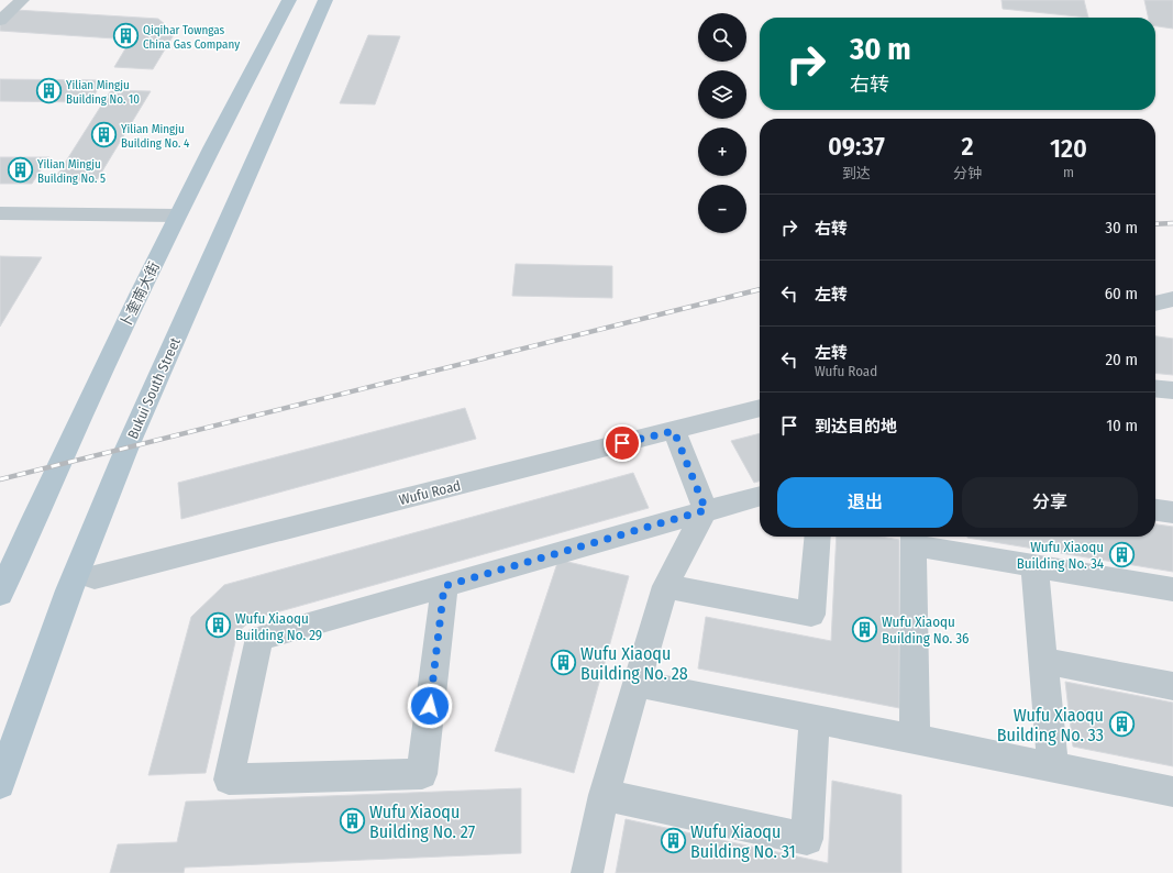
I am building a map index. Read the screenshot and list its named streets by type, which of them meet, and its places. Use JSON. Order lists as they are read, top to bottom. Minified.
{"streets":{"main road":["卜奎南大街","Bukui South Street"],"street":["Wufu Road"]},"places":{"building":["Qiqihar Towngas China Gas Company","Yilian Mingju Building No. 10","Yilian Mingju Building No. 4","Yilian Mingju Building No. 5","Wufu Xiaoqu Building No. 34","Wufu Xiaoqu Building No. 29","Wufu Xiaoqu Building No. 36","Wufu Xiaoqu Building No. 28","Wufu Xiaoqu Building No. 33","Wufu Xiaoqu Building No. 27","Wufu Xiaoqu Building No. 31"]},"page":{"map_buttons":["+","−"],"turn":["30 m","右转"],"eta":["09:37","到达","2","分钟","120","m"],"list":[{"name":"右转","value":"30 m"},{"name":"左转","value":"60 m"},{"name":"左转","note":"Wufu Road","value":"20 m"},{"name":"到达目的地","value":"10 m"}],"buttons":["退出","分享"]}}
